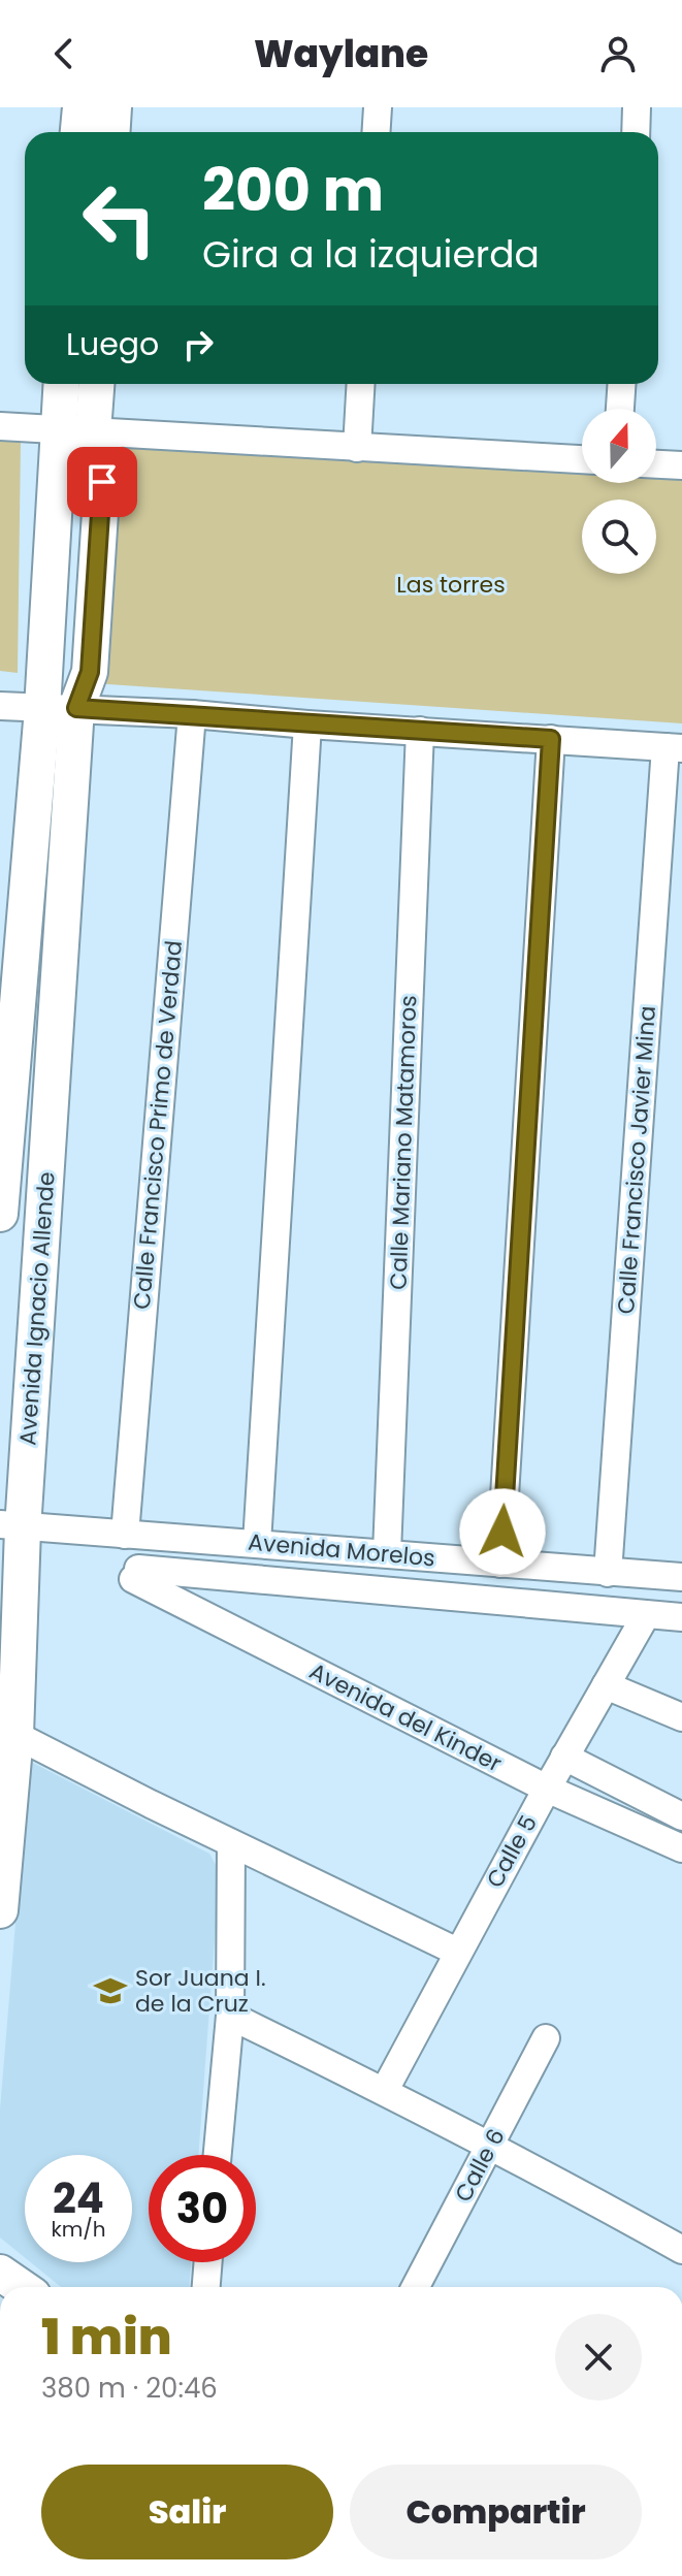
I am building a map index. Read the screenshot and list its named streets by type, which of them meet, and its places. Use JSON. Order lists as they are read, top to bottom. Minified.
{"streets":{"street":["Calle Francisco Primo de Verdad","Calle Mariano Matamoros","Calle Francisco Javier Mina","Avenida Ignacio Allende","Avenida Morelos","Avenida del Kinder","Calle 5","Calle 6"]},"crossings":[["Calle Francisco Primo de Verdad","Avenida Morelos"],["Calle Mariano Matamoros","Avenida Morelos"],["Calle Francisco Javier Mina","Avenida Morelos"],["Avenida Ignacio Allende","Avenida Morelos"],["Avenida Morelos","Avenida del Kinder"],["Avenida Morelos","Calle 5"],["Avenida del Kinder","Calle 5"]],"parks":["Las torres"],"places":{"school or university":["Sor Juana I. de la Cruz"]},"north":"top","page":{"header":"Waylane","turn":["200 m","Gira a la izquierda"],"then":"Luego","speed":"24 km/h","limit":"30","heading":["1 min","380 m · 20:46"],"buttons":["Salir","Compartir"]}}
